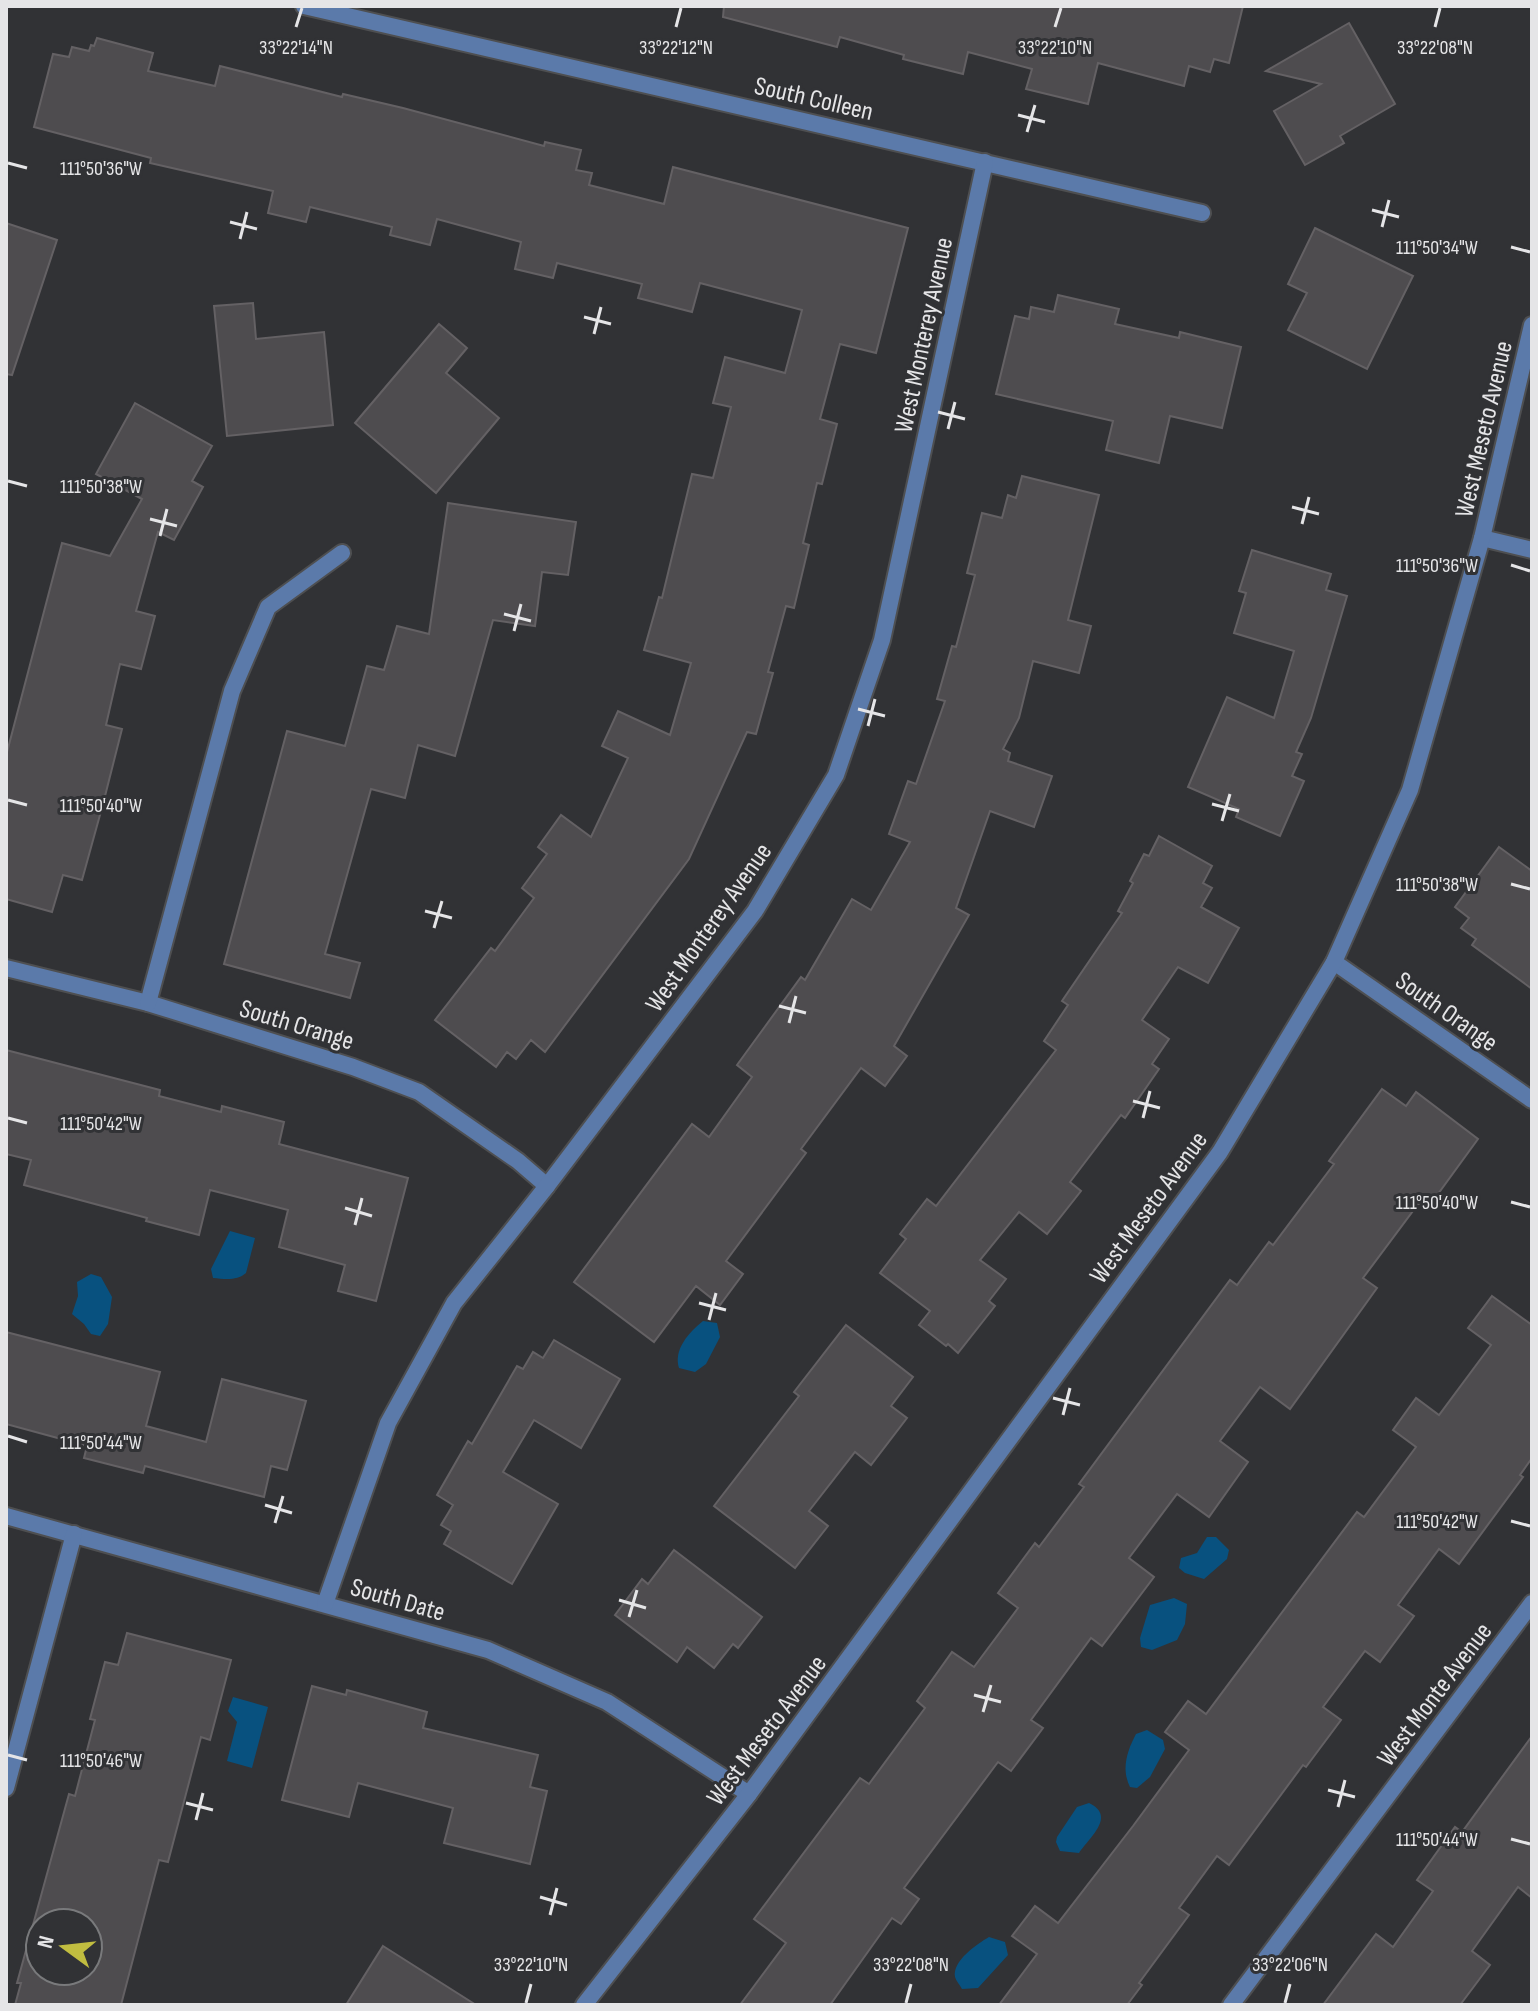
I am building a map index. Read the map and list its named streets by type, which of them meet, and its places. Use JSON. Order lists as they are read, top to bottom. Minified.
{"streets":{"street":["South Colleen","West Monterey Avenue","West Meseto Avenue","South Orange","South Date","West Monte Avenue"]},"crossings":[["South Colleen","West Monterey Avenue"],["West Monterey Avenue","South Orange"],["West Monterey Avenue","South Date"],["West Meseto Avenue","South Orange"],["West Meseto Avenue","South Date"]],"north":"left","coordinates":["33°22'14\"N","33°22'12\"N","33°22'10\"N","33°22'08\"N","111°50'36\"W","111°50'34\"W","111°50'38\"W","111°50'40\"W","111°50'42\"W","111°50'44\"W","111°50'46\"W","33°22'06\"N"]}
